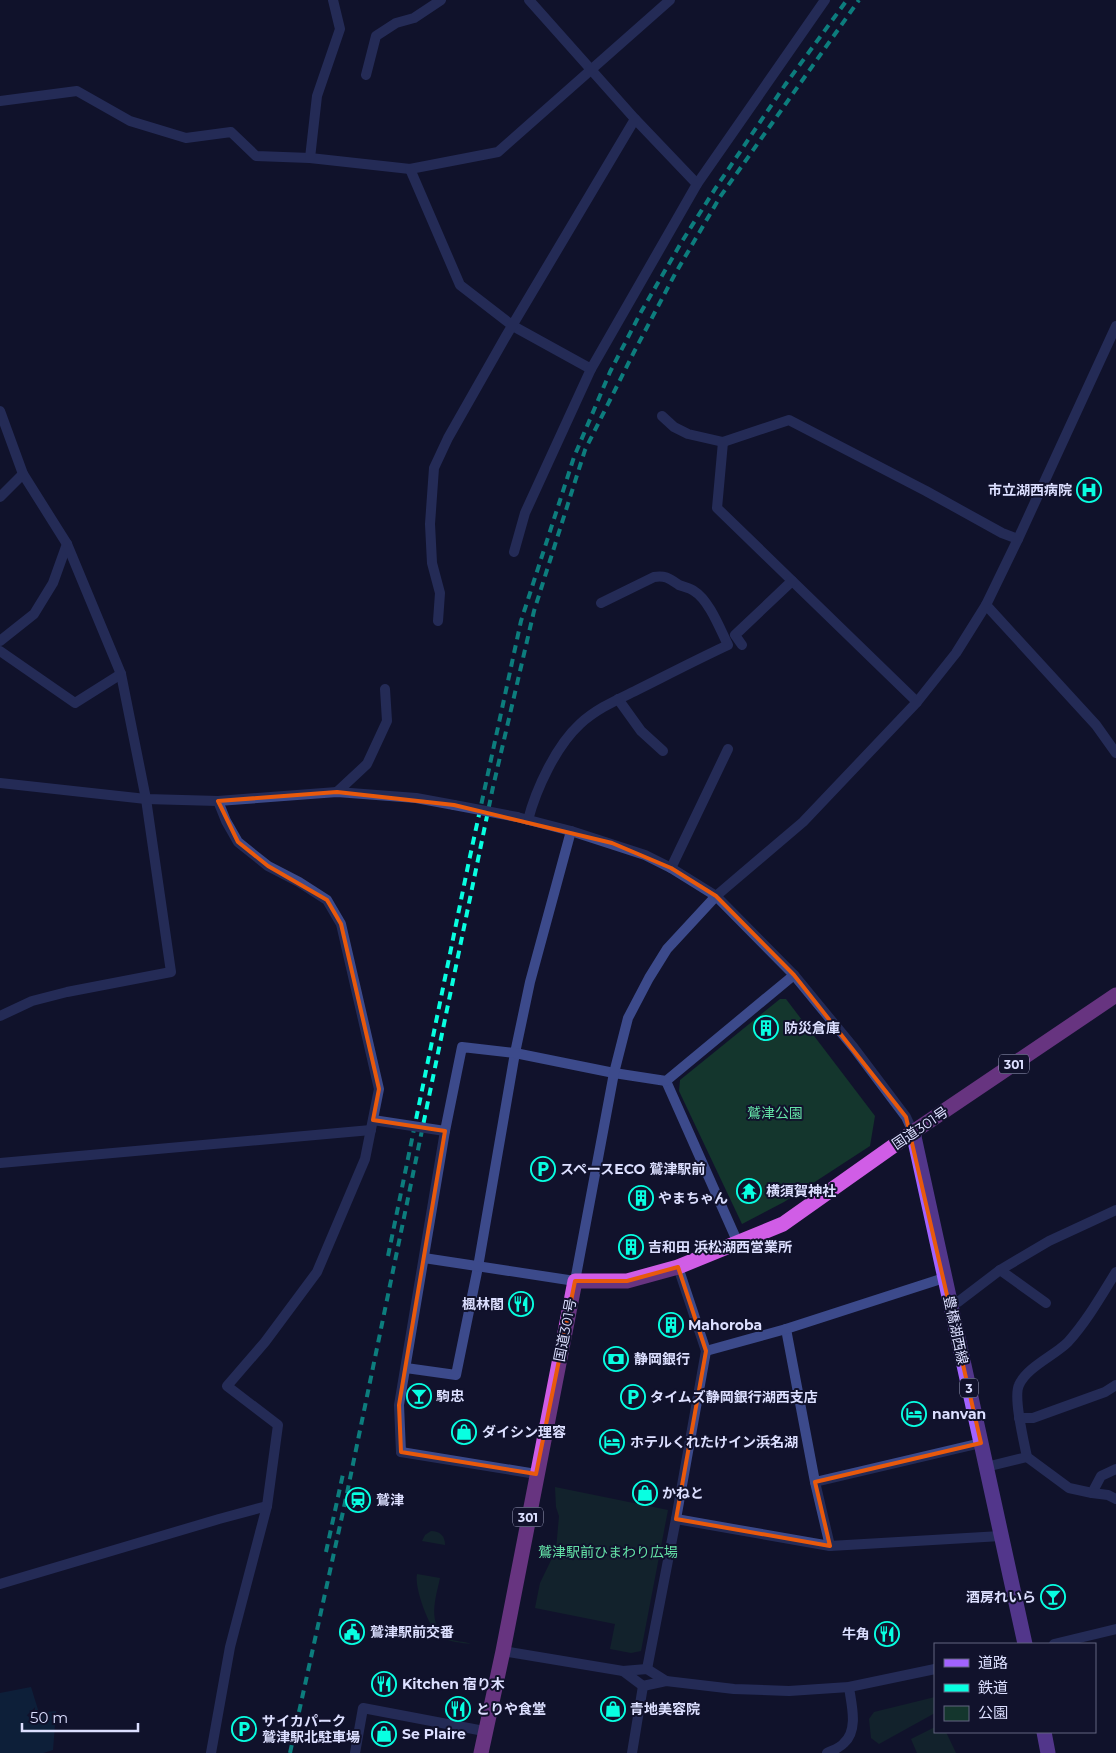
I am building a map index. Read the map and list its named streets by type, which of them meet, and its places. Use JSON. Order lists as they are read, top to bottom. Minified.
{"streets":{"highway":["301","国道301号"],"main road":["豊橋湖西線","3"]},"crossings":[["国道301号","豊橋湖西線"]],"parks":["鷲津公園","鷲津駅前ひまわり広場"],"places":{"hospital":["市立湖西病院"],"building":["防災倉庫","やまちゃん","吉和田 浜松湖西営業所","Mahoroba"],"parking":["スペースECO 鷲津駅前","タイムズ静岡銀行湖西支店","サイカパーク 鷲津駅北駐車場"],"temple":["横須賀神社"],"restaurant":["楓林閣","牛角","Kitchen 宿り木","とりや食堂"],"bank":["静岡銀行"],"bar":["駒忠","酒房れいら"],"hotel":["nanvan","ホテルくれたけイン浜名湖"],"shop":["ダイシン理容","かねと","青地美容院","Se Plaire"],"station":["鷲津"],"public building":["鷲津駅前交番"]},"legend":["道路","鉄道","公園"],"scale_bar":"50 m"}
